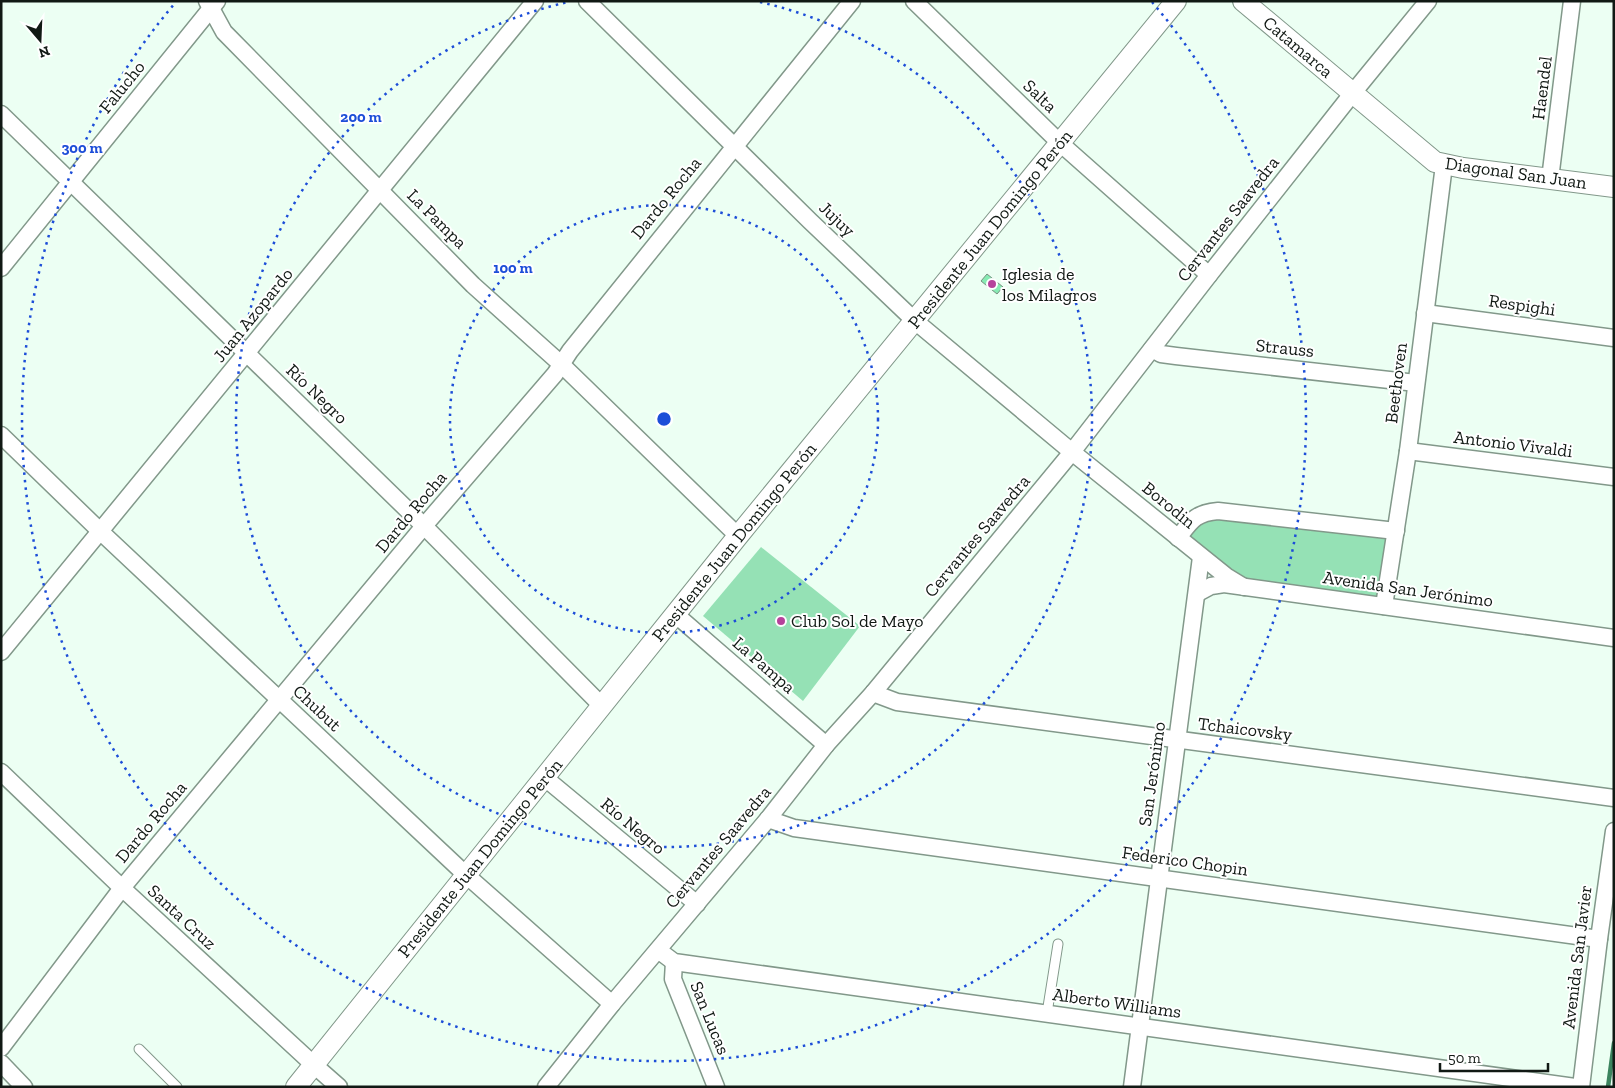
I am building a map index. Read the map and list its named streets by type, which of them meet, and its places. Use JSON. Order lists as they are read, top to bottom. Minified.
{"streets":{"street":["Catamarca","Falucho","Haendel","Salta","Diagonal San Juan","Dardo Rocha","La Pampa","Jujuy","Cervantes Saavedra","Presidente Juan Domingo Perón","Respighi","Juan Azopardo","Strauss","Beethoven","Río Negro","Antonio Vivaldi","Borodin","Avenida San Jerónimo","Chubut","Tchaicovsky","San Jerónimo","Federico Chopin","Santa Cruz","Avenida San Javier","Alberto Williams","San Lucas"]},"crossings":[["Catamarca","Diagonal San Juan"],["Catamarca","Cervantes Saavedra"],["Falucho","La Pampa"],["Falucho","Río Negro"],["Haendel","Diagonal San Juan"],["Salta","Cervantes Saavedra"],["Salta","Presidente Juan Domingo Perón"],["Diagonal San Juan","Cervantes Saavedra"],["Diagonal San Juan","Beethoven"],["Dardo Rocha","La Pampa"],["Dardo Rocha","Jujuy"],["Dardo Rocha","Río Negro"],["Dardo Rocha","Chubut"],["Dardo Rocha","Santa Cruz"],["La Pampa","Cervantes Saavedra"],["La Pampa","Presidente Juan Domingo Perón"],["La Pampa","Juan Azopardo"],["Jujuy","Cervantes Saavedra"],["Jujuy","Presidente Juan Domingo Perón"],["Jujuy","Borodin"],["Cervantes Saavedra","Strauss"],["Cervantes Saavedra","Río Negro"],["Cervantes Saavedra","Borodin"],["Cervantes Saavedra","Chubut"],["Cervantes Saavedra","Tchaicovsky"],["Cervantes Saavedra","Federico Chopin"],["Cervantes Saavedra","Alberto Williams"],["Presidente Juan Domingo Perón","Río Negro"],["Presidente Juan Domingo Perón","Chubut"],["Presidente Juan Domingo Perón","Santa Cruz"],["Respighi","Beethoven"],["Juan Azopardo","Río Negro"],["Juan Azopardo","Chubut"],["Strauss","Beethoven"],["Beethoven","Antonio Vivaldi"],["Beethoven","Avenida San Jerónimo"],["Borodin","Avenida San Jerónimo"],["Borodin","San Jerónimo"],["Avenida San Jerónimo","San Jerónimo"],["Tchaicovsky","San Jerónimo"],["San Jerónimo","Federico Chopin"],["San Jerónimo","Alberto Williams"],["Federico Chopin","Avenida San Javier"],["Alberto Williams","San Lucas"]],"places":["Iglesia de los Milagros","Club Sol de Mayo"],"scale_bar":"50 m","north":"bottom","rings":["200 m","300 m","100 m"]}
